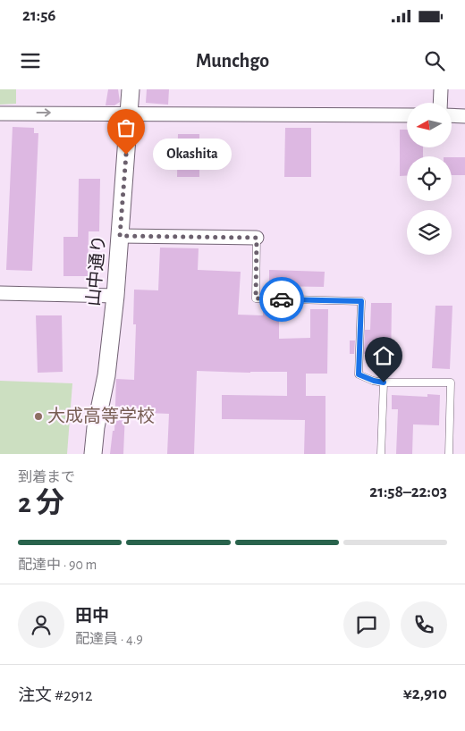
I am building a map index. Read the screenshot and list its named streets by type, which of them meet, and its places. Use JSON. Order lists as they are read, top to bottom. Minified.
{"streets":{"street":["山中通り"]},"places":["Okashita","大成高等学校"],"north":"left","page":{"status":"21:56","header":"Munchgo","bubble":"Okashita","heading":["2 分","到着まで","21:58–22:03"],"panel":["田中","配達員 · 4.9","注文 #2912","¥2,910"],"bar":"配達中 · 90 m"}}
